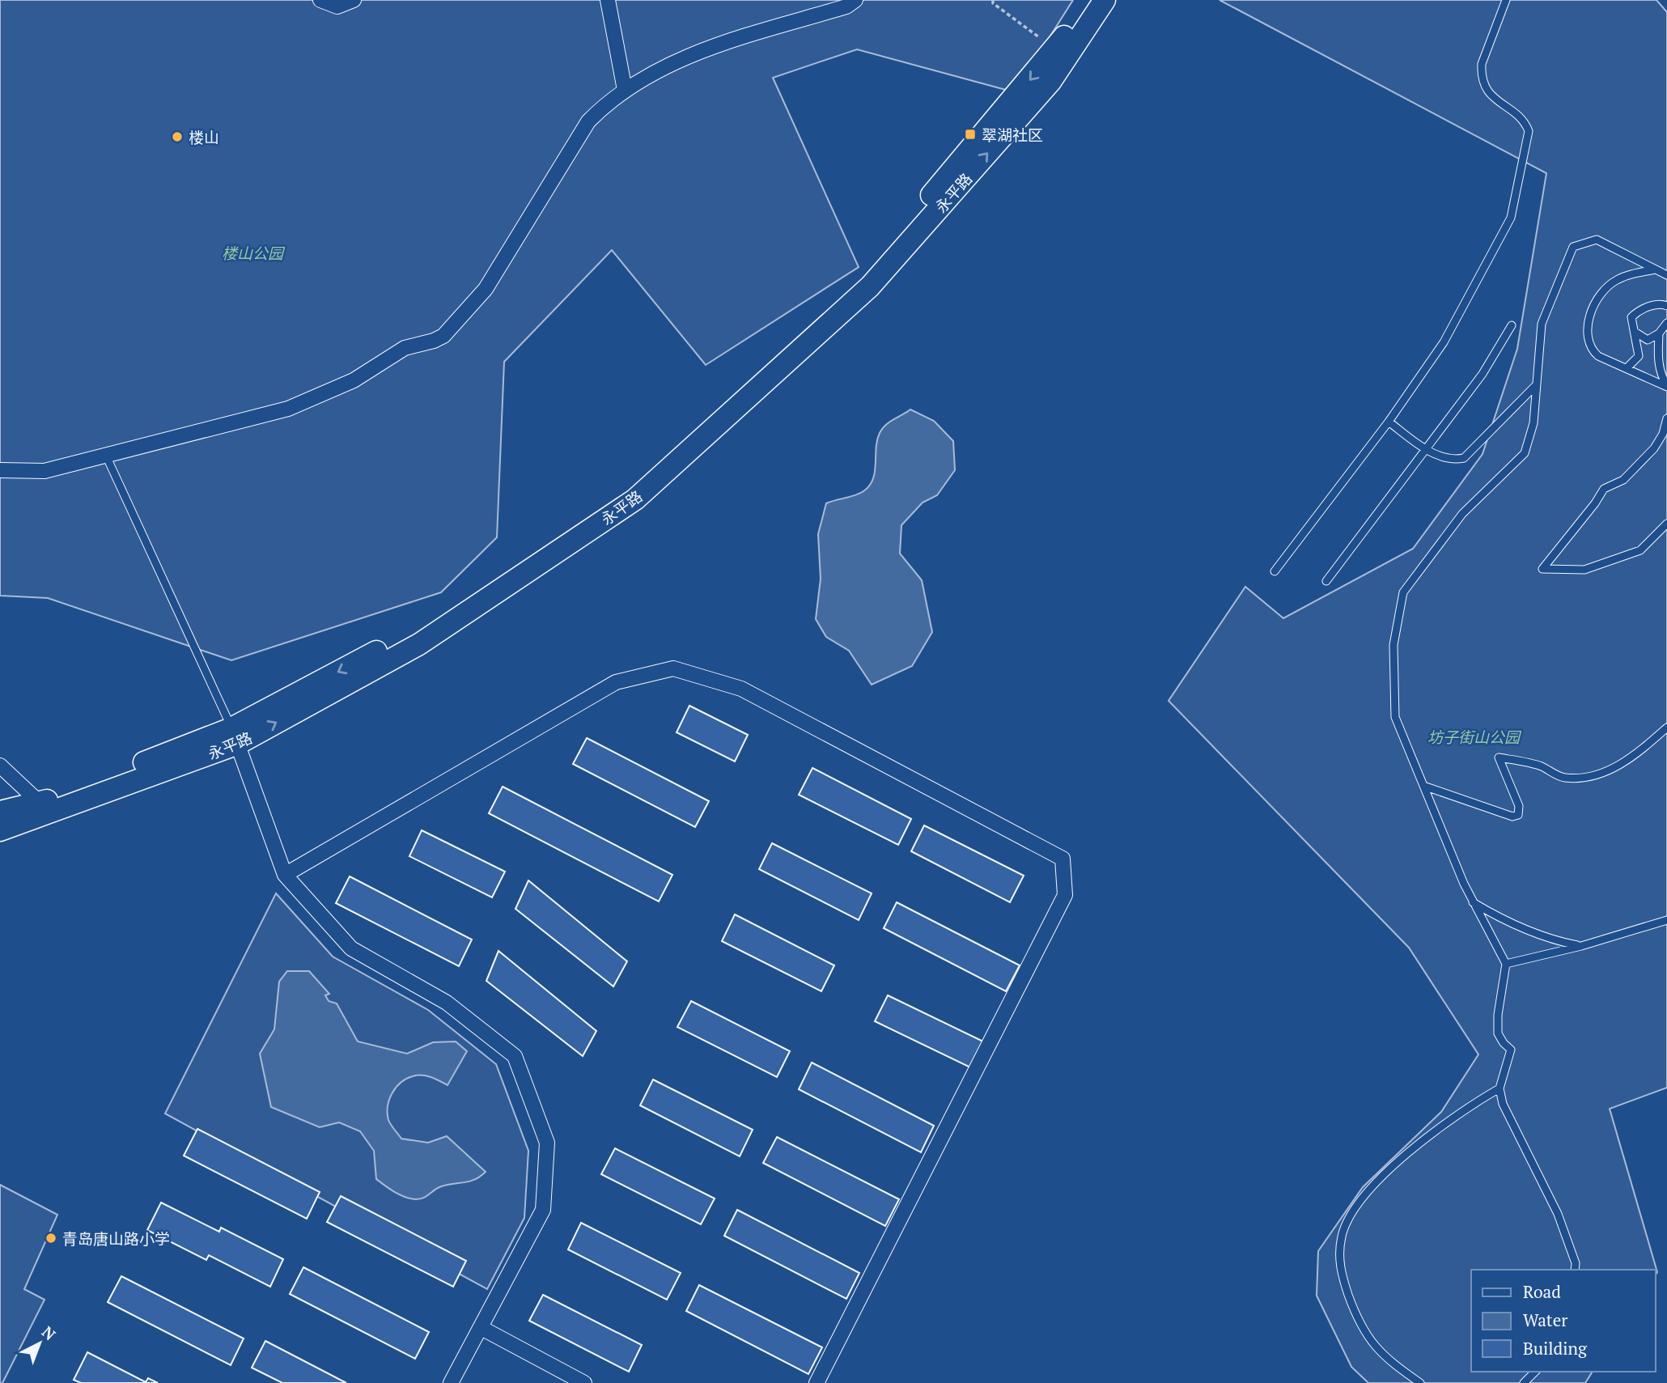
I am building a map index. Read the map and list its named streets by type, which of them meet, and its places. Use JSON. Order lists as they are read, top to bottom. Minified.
{"streets":{"main road":["永平路"]},"parks":["楼山公园","坊子街山公园"],"places":{"transit":["翠湖社区"],"other":["楼山","青岛唐山路小学"]},"legend":["Road","Water","Building"],"north":"top right"}
